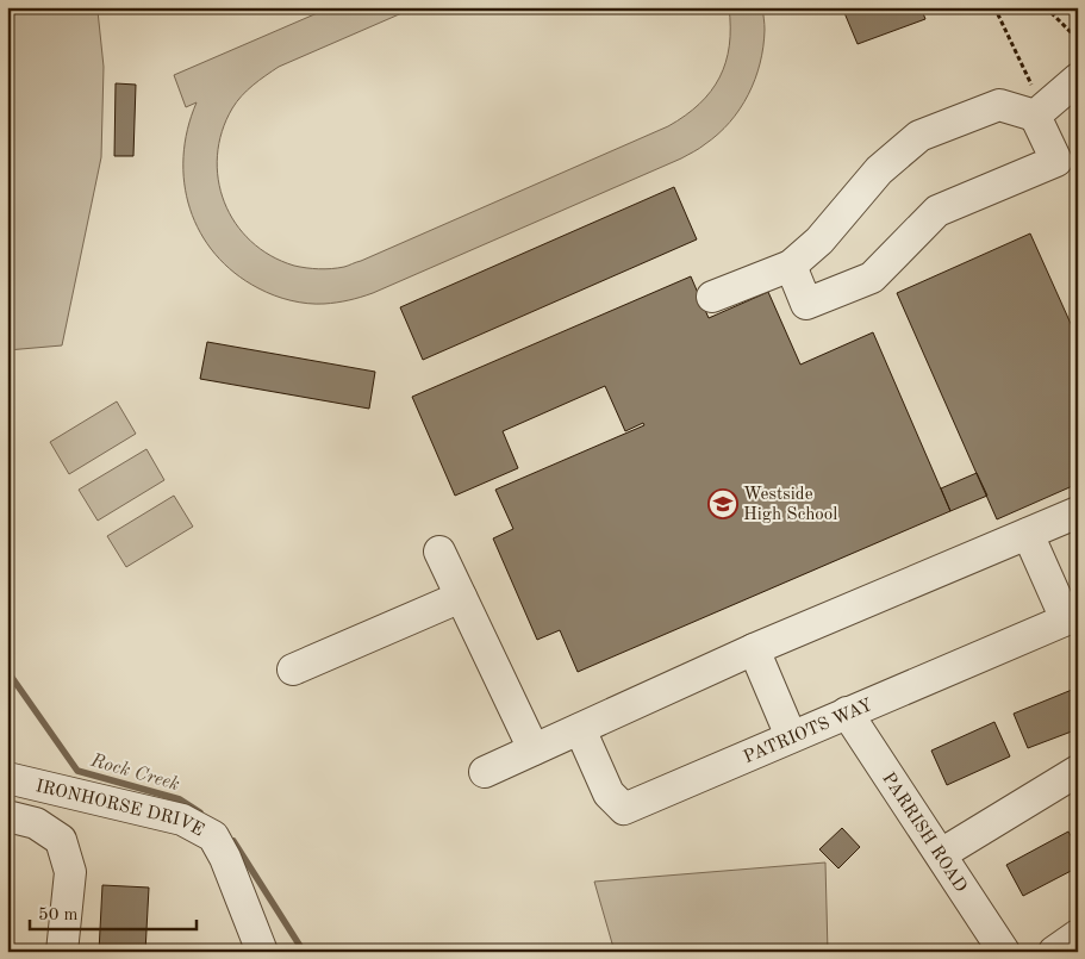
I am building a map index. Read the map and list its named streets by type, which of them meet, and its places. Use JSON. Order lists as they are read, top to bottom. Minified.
{"streets":{"street":["PATRIOTS WAY","IRONHORSE DRIVE","PARRISH ROAD"]},"crossings":[["PATRIOTS WAY","PARRISH ROAD"]],"water":["Rock Creek"],"places":{"school or university":["Westside High School"]},"scale_bar":"50 m"}
